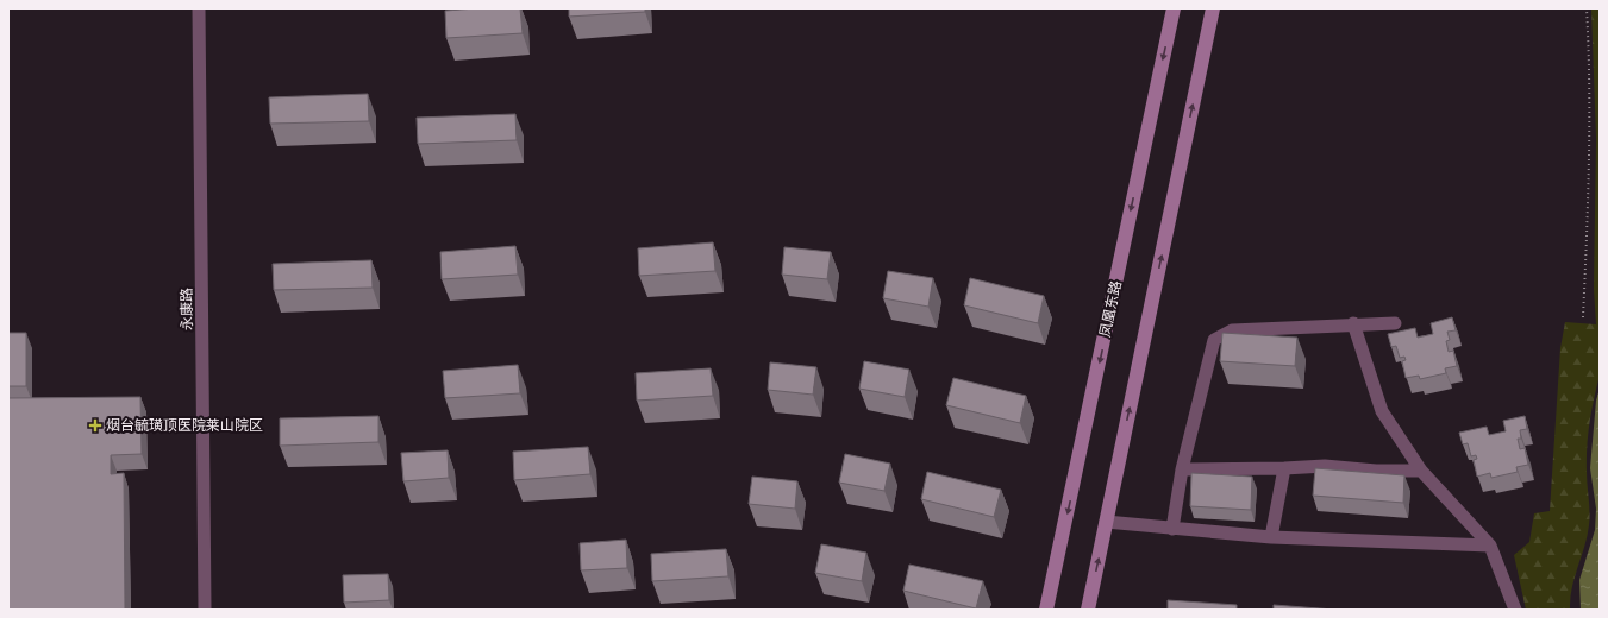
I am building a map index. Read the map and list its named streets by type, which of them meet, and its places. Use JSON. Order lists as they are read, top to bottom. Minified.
{"streets":{"street":["永康路","凤凰东路"]},"places":{"health":["烟台毓璜顶医院莱山院区"]}}
